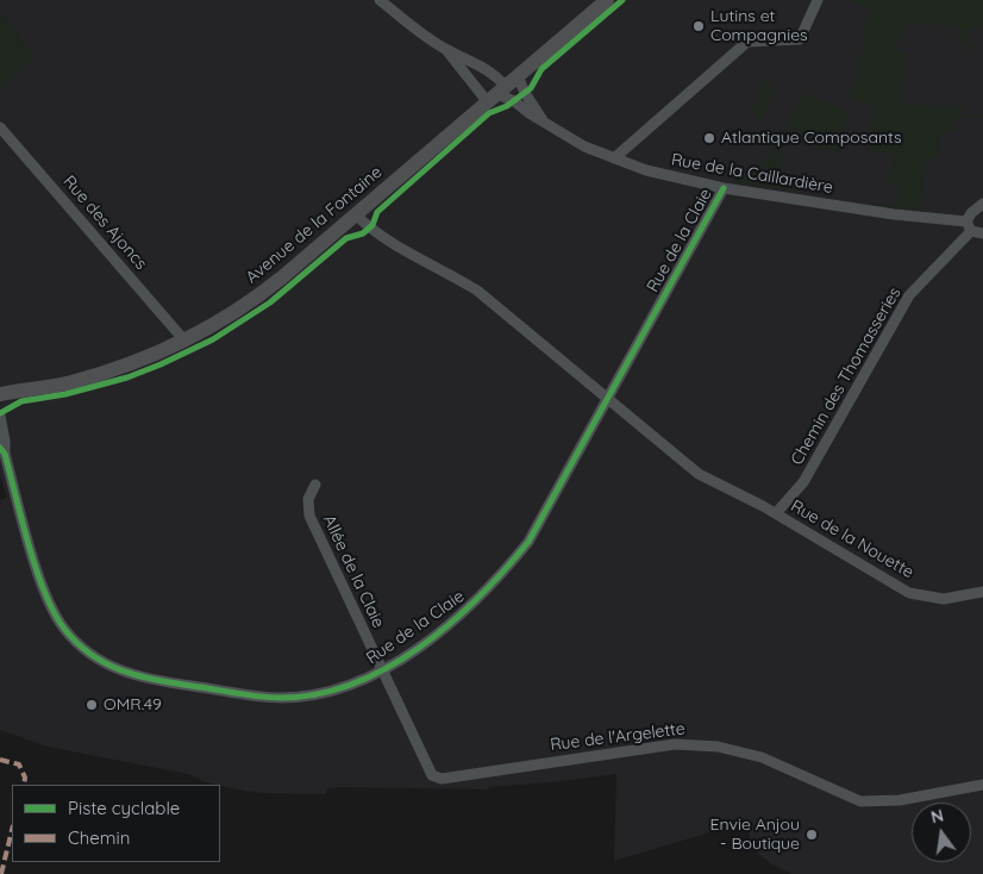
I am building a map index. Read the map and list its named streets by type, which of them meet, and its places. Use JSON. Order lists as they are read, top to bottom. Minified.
{"streets":{"street":["Rue de la Caillardière","Rue des Ajoncs","Avenue de la Fontaine","Rue de la Claie","Chemin des Thomasseries","Rue de la Nouette","Allée de la Claie","Rue de l'Argelette"]},"crossings":[["Rue de la Caillardière","Avenue de la Fontaine"],["Rue de la Caillardière","Rue de la Claie"],["Rue de la Caillardière","Chemin des Thomasseries"],["Rue des Ajoncs","Avenue de la Fontaine"],["Avenue de la Fontaine","Rue de la Nouette"],["Rue de la Claie","Rue de la Nouette"],["Rue de la Claie","Allée de la Claie"],["Rue de la Claie","Rue de l'Argelette"],["Chemin des Thomasseries","Rue de la Nouette"],["Allée de la Claie","Rue de l'Argelette"]],"places":["Lutins et Compagnies","Atlantique Composants","OMR.49","Envie Anjou - Boutique"],"legend":["Piste cyclable","Chemin"],"north":"top"}
